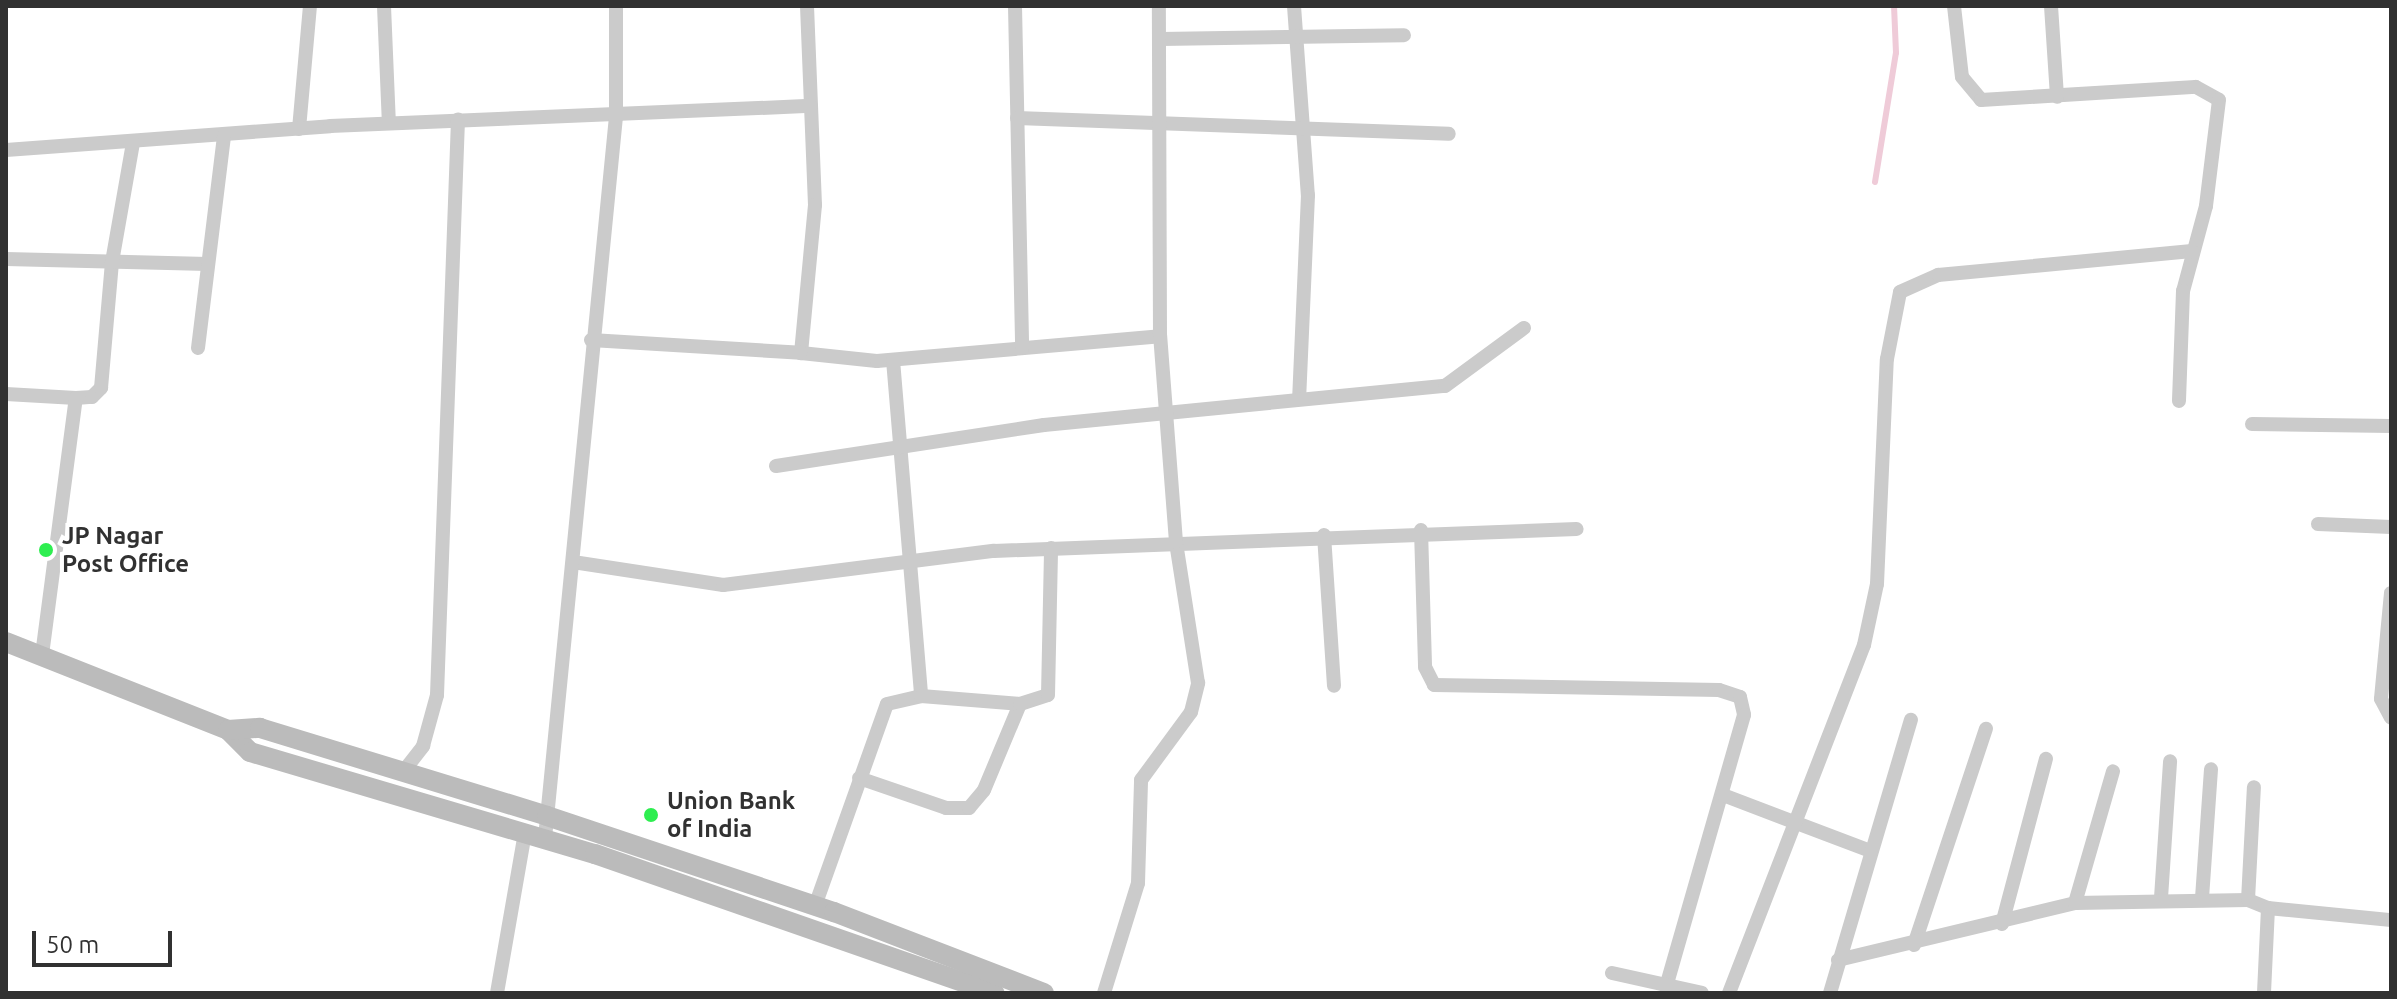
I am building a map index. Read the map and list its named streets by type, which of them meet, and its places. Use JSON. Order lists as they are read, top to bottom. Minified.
{"places":["JP Nagar Post Office","Union Bank of India"],"scale_bar":"50 m"}
